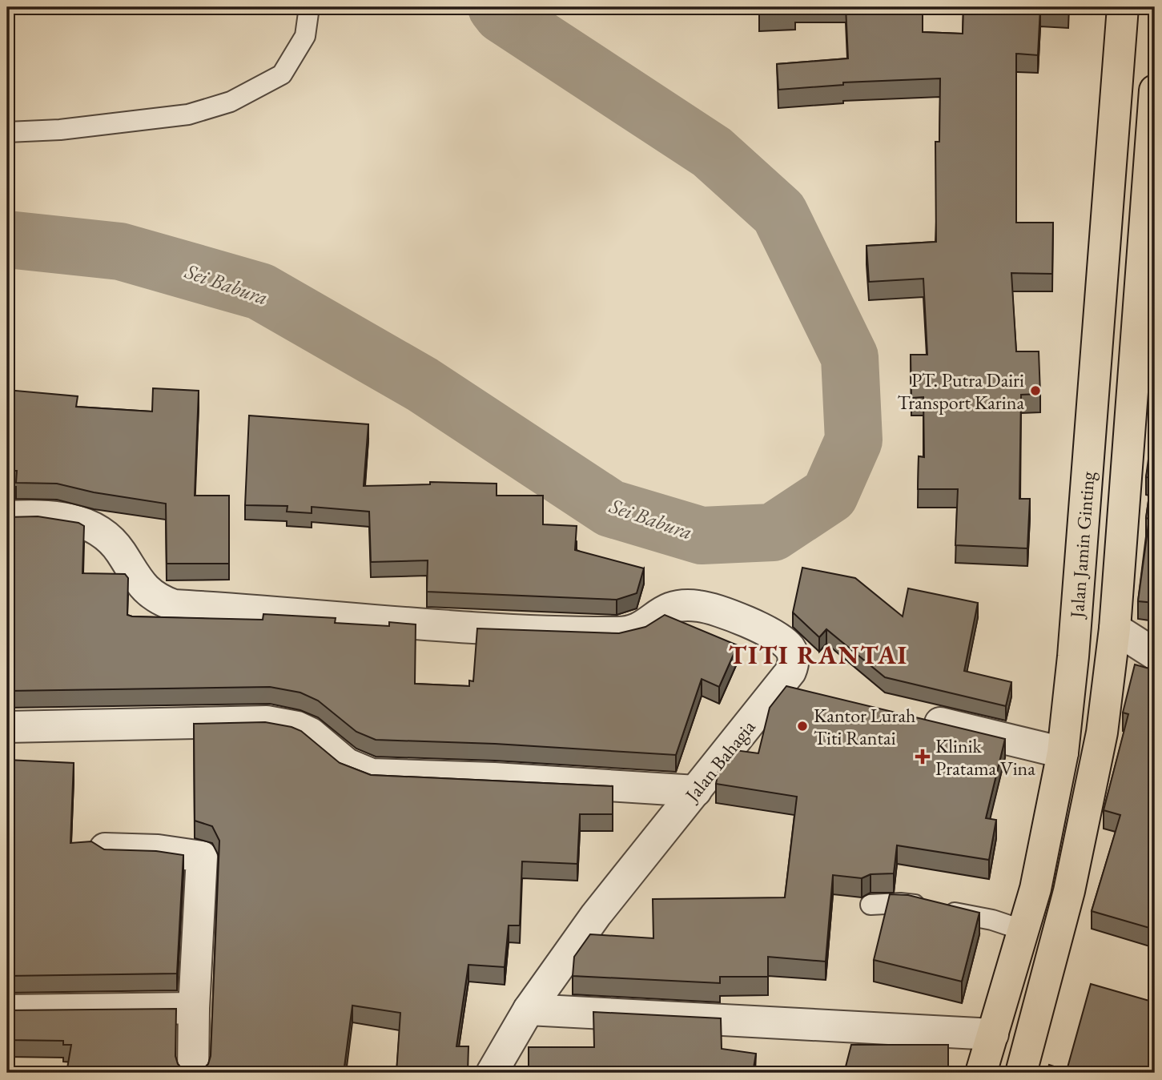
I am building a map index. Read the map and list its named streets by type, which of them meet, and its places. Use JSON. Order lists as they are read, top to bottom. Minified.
{"streets":{"main road":["Jalan Jamin Ginting"],"street":["Jalan Bahagia"]},"districts":["TITI RANTAI"],"water":["Sei Babura"],"places":{"other":["PT. Putra Dairi Transport Karina","Kantor Lurah Titi Rantai"],"health":["Klinik Pratama Vina"]}}
